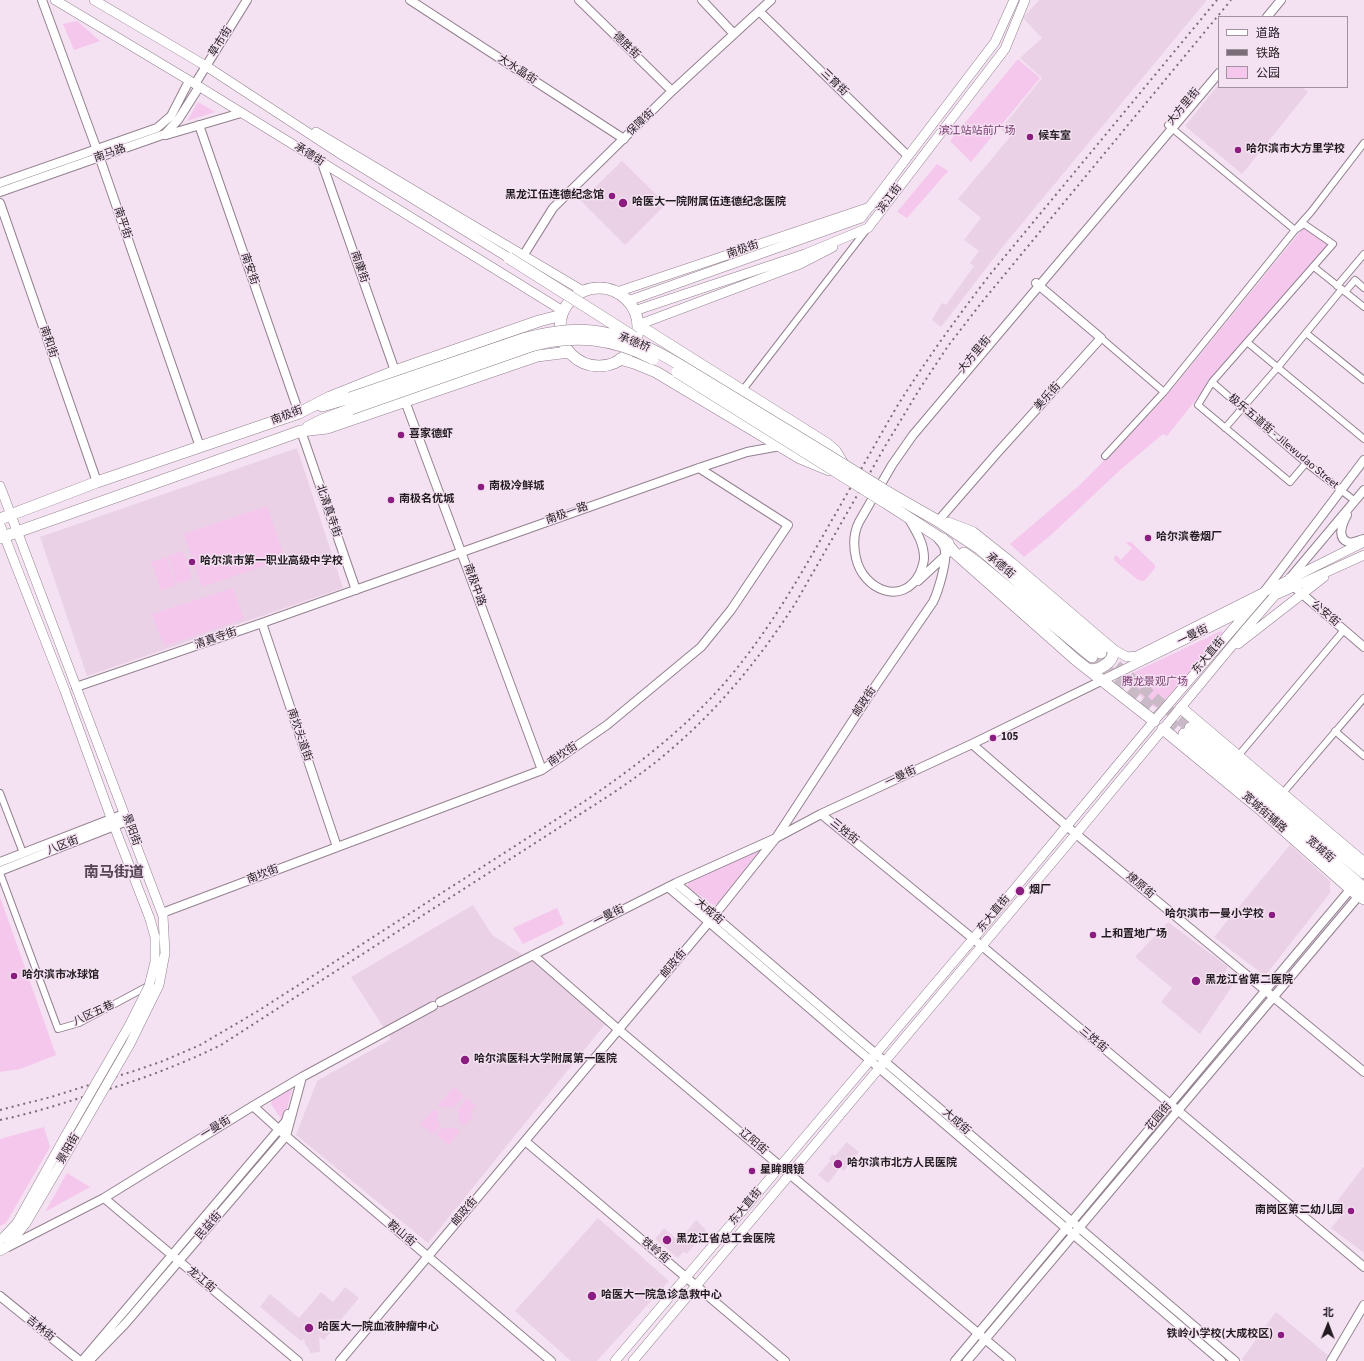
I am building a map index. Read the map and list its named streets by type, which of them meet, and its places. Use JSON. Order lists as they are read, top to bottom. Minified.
{"streets":{"highway":["承德街","南极街","承德桥","宽城街辅路","宽城街"],"main road":["滨江街","一曼街","东大直街","景阳街"],"street":["草市街","德胜街","大水晶街","三育街","大方里街","保障街","南马路","南平街","南康街","南安街","南和街","美乐街","极乐五道街 - Jilewudao Street","北清真寺街","南极一路","南极中路","公安街","清真寺街","邮政街","南坎头道街","南坎街","三姓街","八区街","燎原街","大成街","八区五巷","花园街","辽阳街","民益街","鞍山街","铁岭街","龙江街","吉林街"]},"crossings":[["草市街","南马路"],["草市街","承德街"],["德胜街","保障街"],["大水晶街","保障街"],["三育街","保障街"],["三育街","滨江街"],["大方里街","承德街"],["大方里街","邮政街"],["南马路","承德街"],["南马路","南平街"],["承德街","南极街"],["承德街","南康街"],["承德街","承德桥"],["承德街","美乐街"],["承德街","一曼街"],["滨江街","南极街"],["南平街","南极街"],["南极街","南康街"],["南极街","南安街"],["南极街","南和街"],["南极街","北清真寺街"],["南极街","南极中路"],["南极街","景阳街"],["极乐五道街 - Jilewudao Street","东大直街"],["北清真寺街","南极一路"],["北清真寺街","清真寺街"],["南极一路","南极中路"],["南极一路","清真寺街"],["南极一路","南坎街"],["南极中路","南坎街"],["公安街","一曼街"],["公安街","东大直街"],["一曼街","东大直街"],["一曼街","邮政街"],["一曼街","景阳街"],["一曼街","三姓街"],["一曼街","燎原街"],["一曼街","大成街"],["一曼街","辽阳街"],["一曼街","民益街"],["一曼街","鞍山街"],["一曼街","龙江街"],["清真寺街","南坎头道街"],["清真寺街","景阳街"],["东大直街","宽城街辅路"],["东大直街","三姓街"],["东大直街","燎原街"],["东大直街","大成街"],["东大直街","辽阳街"],["东大直街","铁岭街"],["邮政街","大成街"],["邮政街","辽阳街"],["邮政街","鞍山街"],["邮政街","铁岭街"],["南坎头道街","南坎街"],["南坎街","景阳街"],["宽城街辅路","宽城街"],["宽城街辅路","花园街"],["景阳街","八区街"],["景阳街","八区五巷"],["三姓街","花园街"],["八区街","八区五巷"],["宽城街","花园街"],["燎原街","花园街"],["大成街","花园街"],["花园街","辽阳街"],["民益街","鞍山街"],["民益街","龙江街"],["民益街","吉林街"]],"districts":["南马街道"],"parks":["滨江站站前广场","腾龙景观广场"],"places":["候车室","哈尔滨市大方里学校","黑龙江伍连德纪念馆","哈医大一院附属伍连德纪念医院","喜家德虾","南极冷鲜城","南极名优城","哈尔滨卷烟厂","哈尔滨市第一职业高级中学校","105","烟厂","哈尔滨市一曼小学校","上和置地广场","哈尔滨市冰球馆","黑龙江省第二医院","哈尔滨医科大学附属第一医院","哈尔滨市北方人民医院","星眸眼镜","南岗区第二幼儿园","黑龙江省总工会医院","哈医大一院急诊急救中心","哈医大一院血液肿瘤中心","铁岭小学校(大成校区)"],"legend":["道路","铁路","公园"],"north":"top"}
